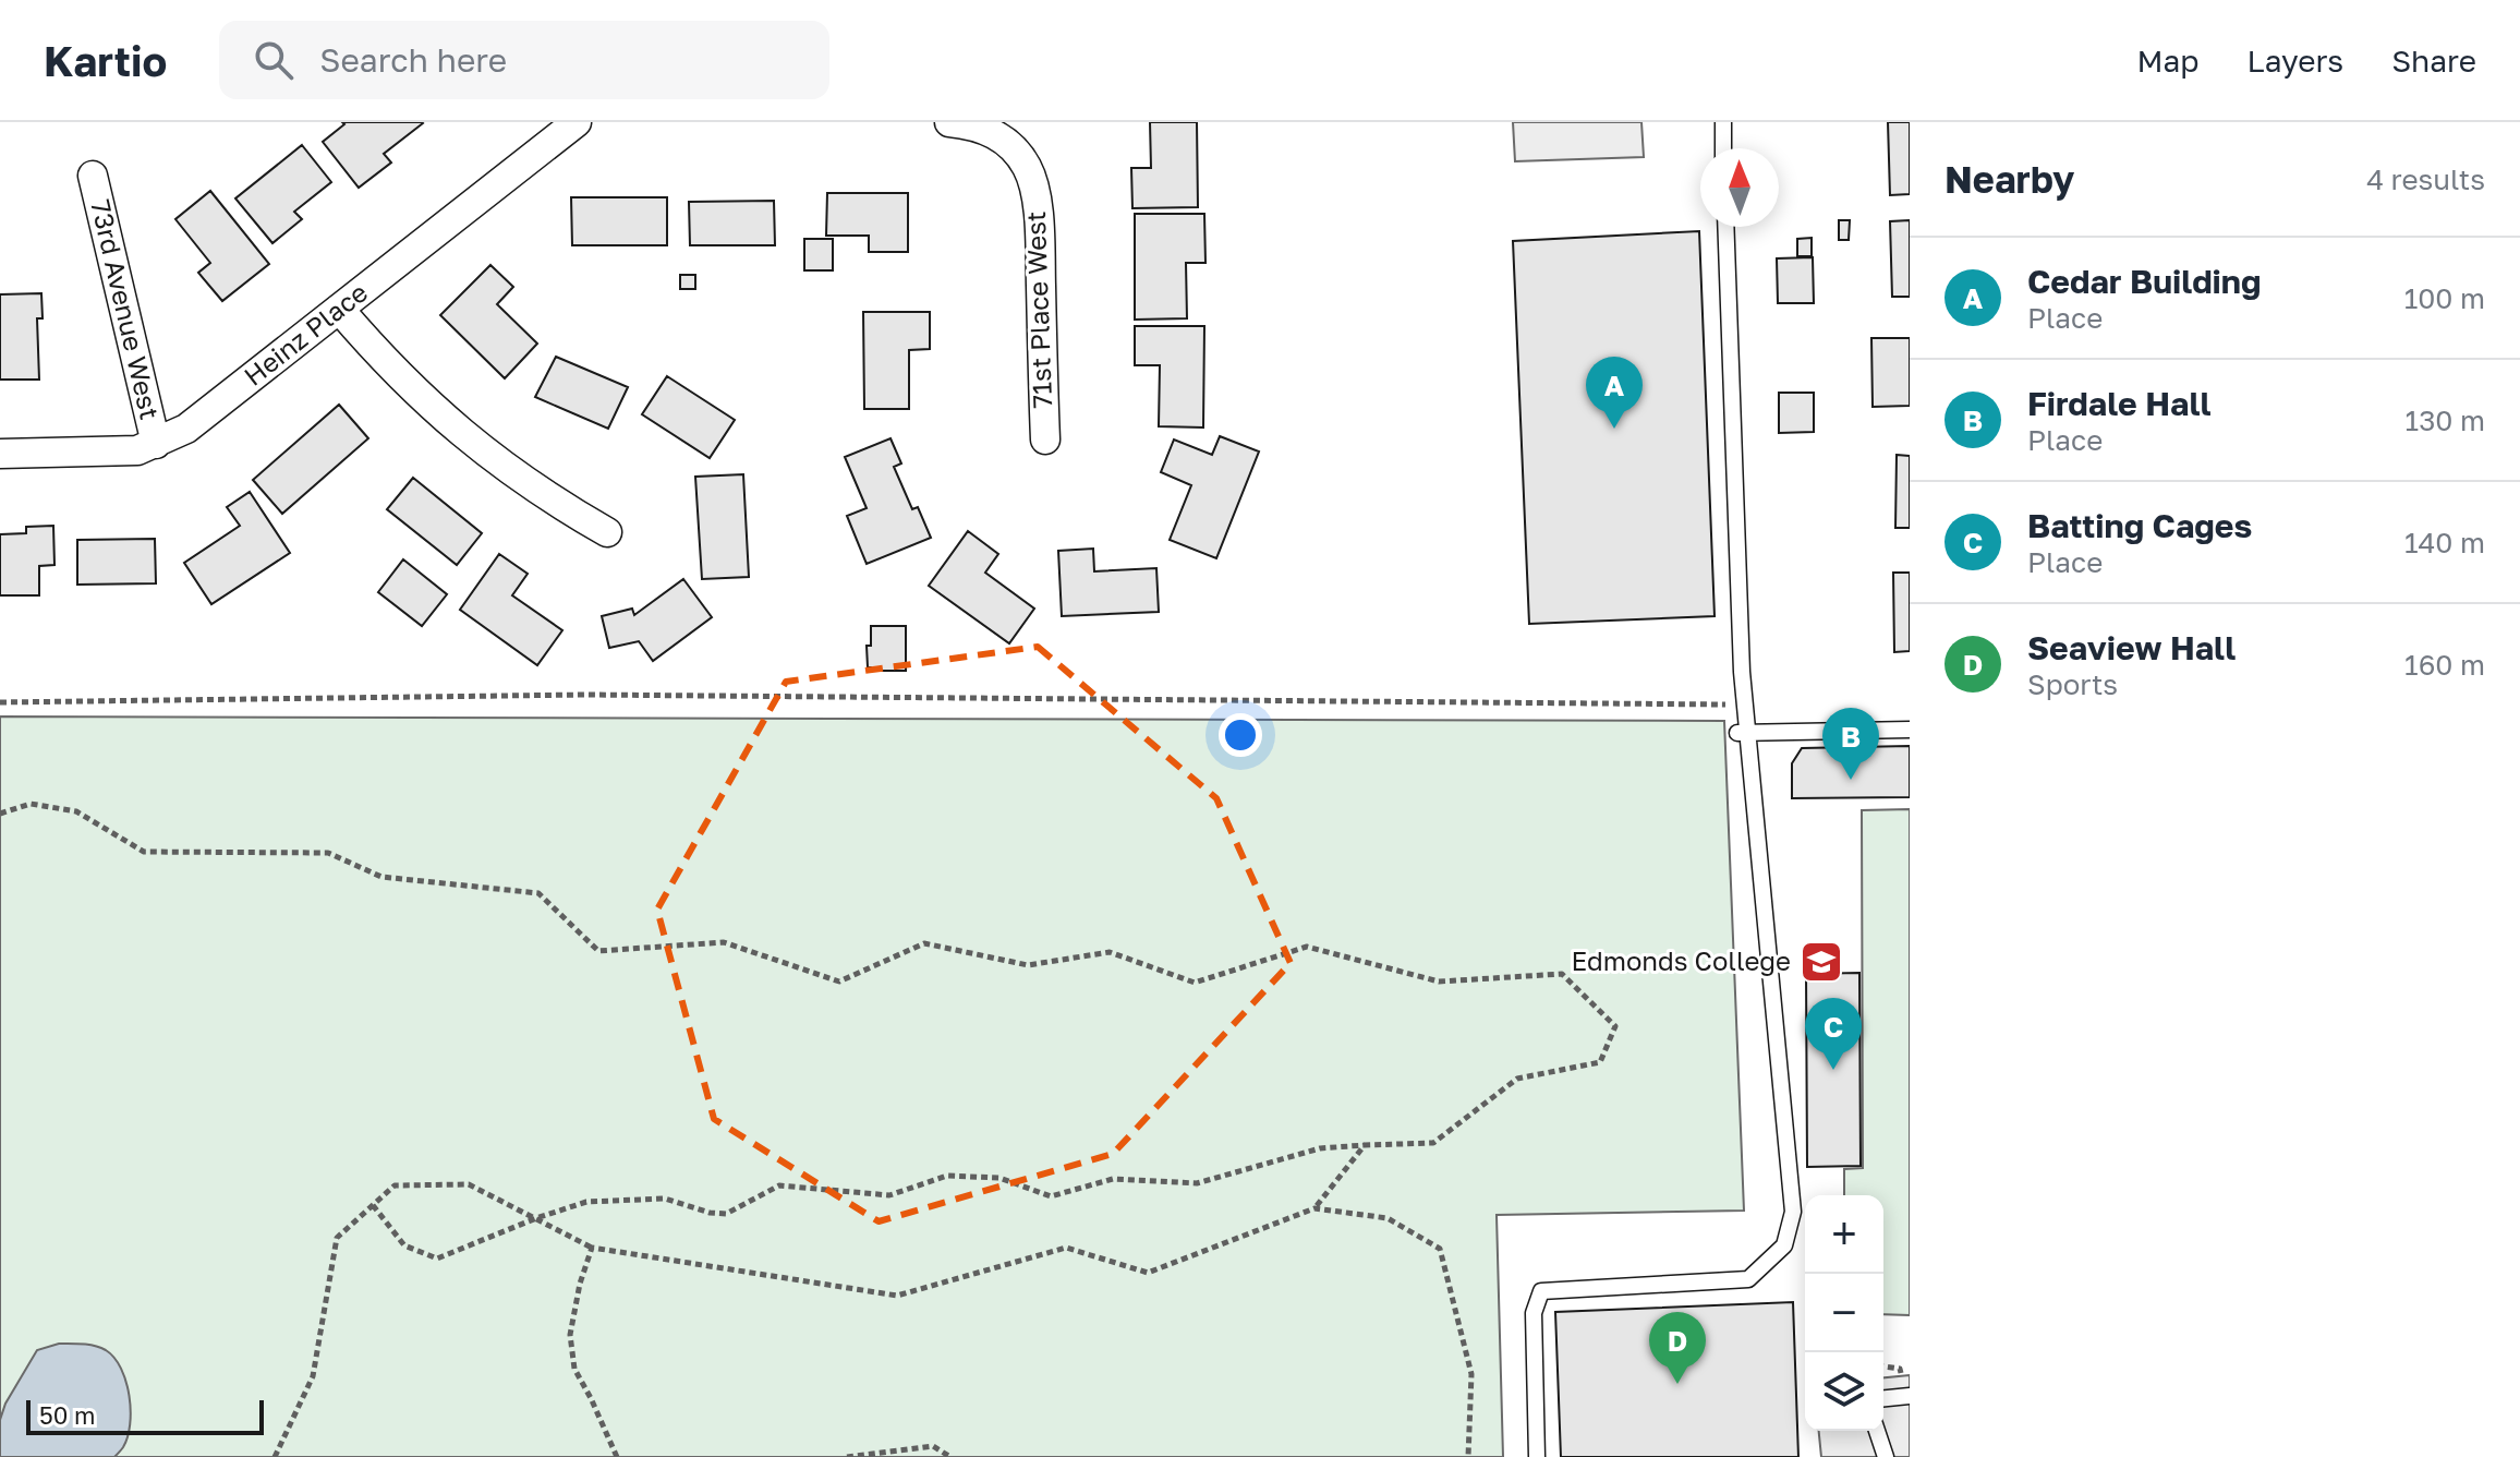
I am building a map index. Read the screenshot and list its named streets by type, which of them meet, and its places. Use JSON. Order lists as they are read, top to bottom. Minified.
{"streets":{"street":["73rd Avenue West","71st Place West","Heinz Place"]},"crossings":[["73rd Avenue West","Heinz Place"]],"places":{"school or university":["Edmonds College"]},"scale_bar":"50 m","north":"top","page":{"header":"Kartio","search":"Search here","nav":["Map","Layers","Share"],"heading":["Nearby","4 results"],"list":[{"mark":"A","name":"Cedar Building","note":"Place","value":"100 m"},{"mark":"B","name":"Firdale Hall","note":"Place","value":"130 m"},{"mark":"C","name":"Batting Cages","note":"Place","value":"140 m"},{"mark":"D","name":"Seaview Hall","note":"Sports","value":"160 m"}],"pins":["A","B","C","D"],"map_buttons":["+","−"],"scale":"50 m"}}
